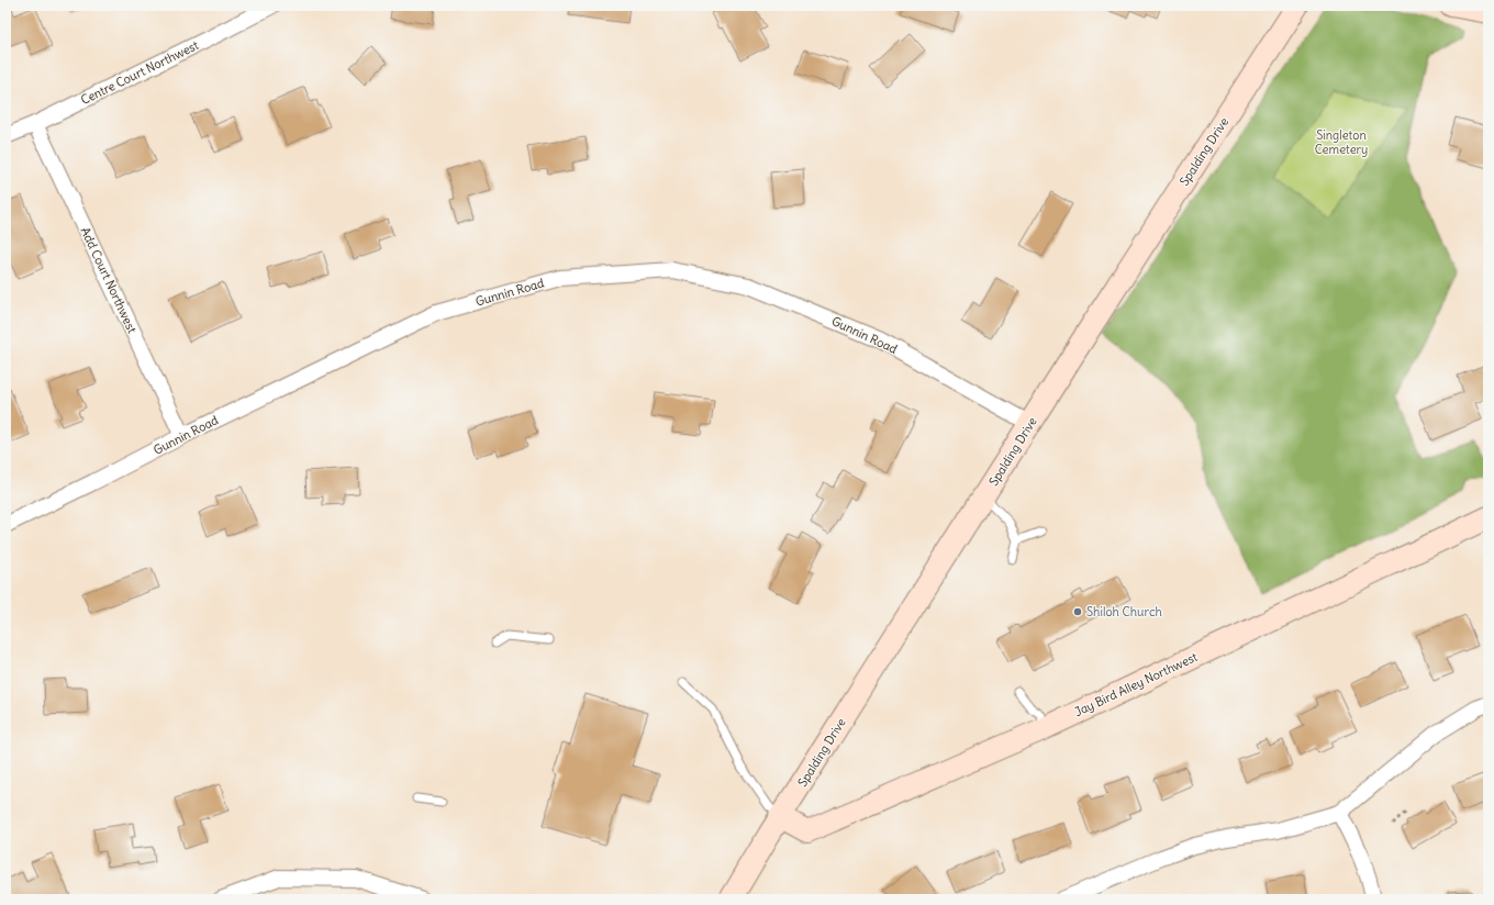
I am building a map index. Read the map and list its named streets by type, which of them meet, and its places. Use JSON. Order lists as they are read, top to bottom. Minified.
{"streets":{"main road":["Spalding Drive","Jay Bird Alley Northwest"],"street":["Centre Court Northwest","Add Court Northwest","Gunnin Road"]},"crossings":[["Centre Court Northwest","Add Court Northwest"],["Spalding Drive","Gunnin Road"],["Spalding Drive","Jay Bird Alley Northwest"],["Add Court Northwest","Gunnin Road"]],"parks":["Singleton Cemetery"],"places":["Shiloh Church"]}
